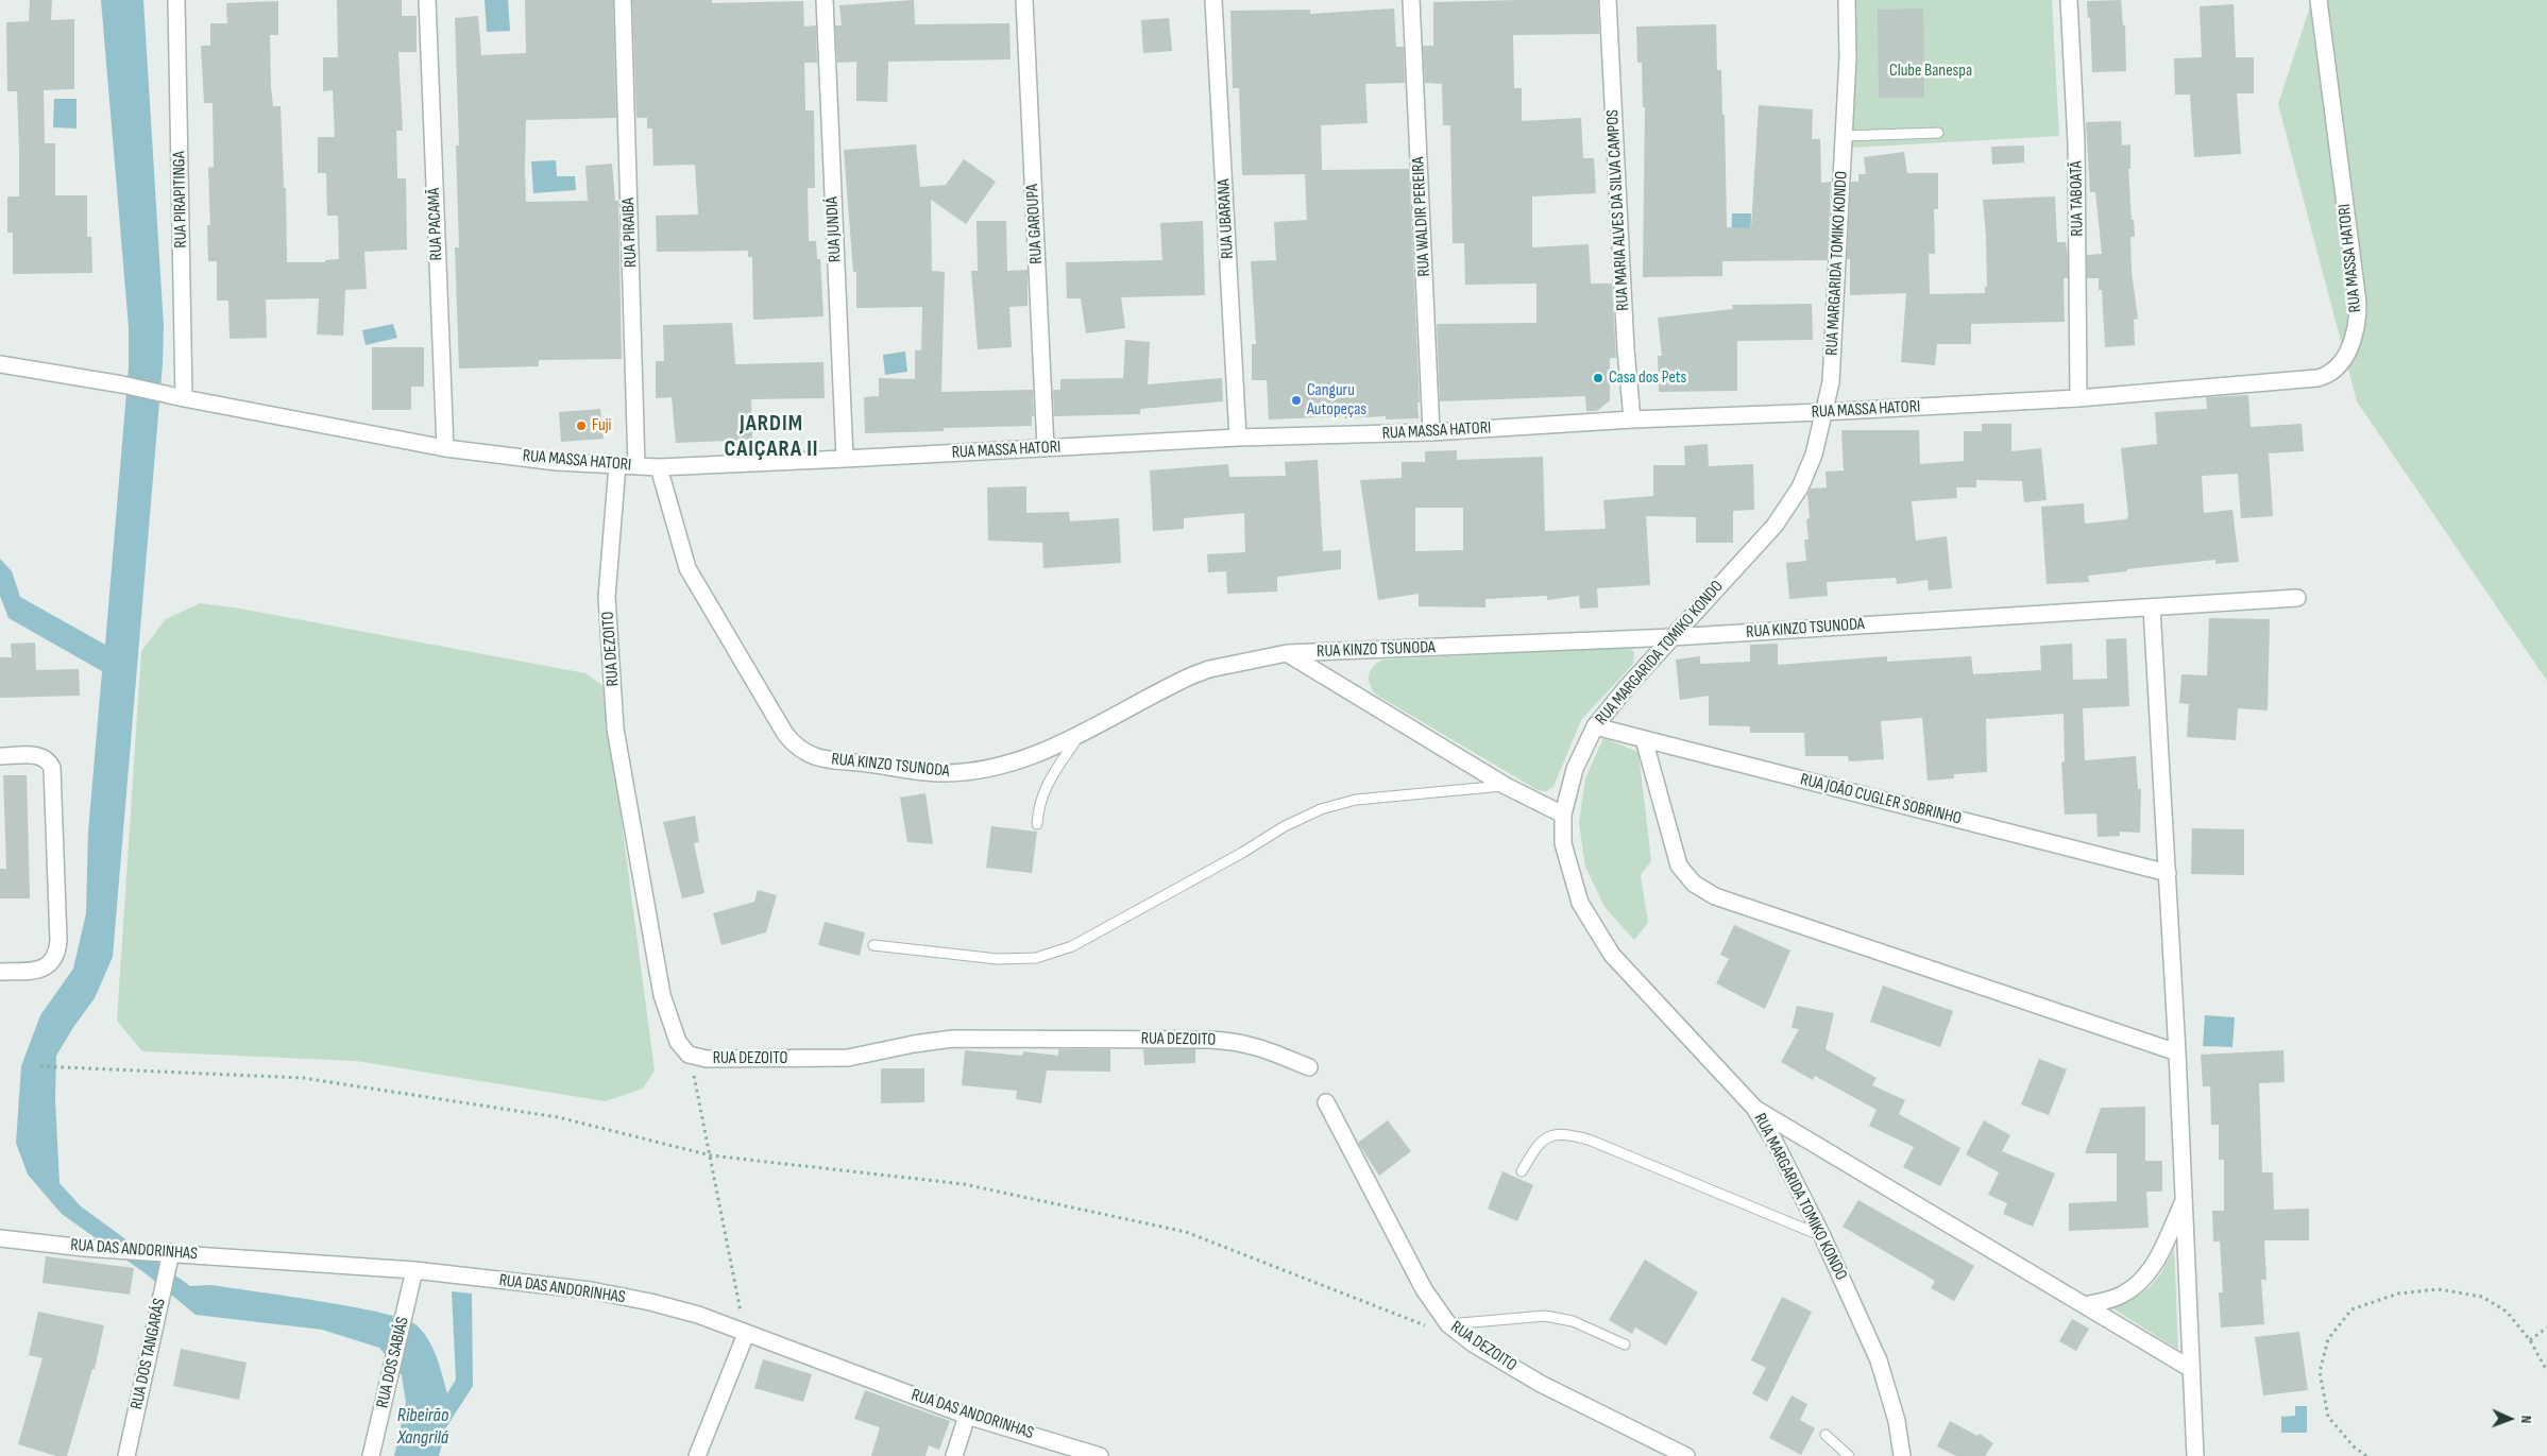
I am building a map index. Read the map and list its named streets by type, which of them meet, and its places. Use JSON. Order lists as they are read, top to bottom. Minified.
{"streets":{"street":["RUA TABOATÃ","RUA PIRAPITINGA","RUA MARIA ALVES DA SILVA CAMPOS","RUA WALDIR PEREIRA","RUA UBARANA","RUA PACAMÃ","RUA GAROUPA","RUA JUNDIÁ","RUA PIRAIBA","RUA MASSA HATORI","RUA MARGARIDA TOMIKO KONDO","RUA KINZO TSUNODA","RUA DEZOITO","RUA JOÃO CUGLER SOBRINHO","RUA DAS ANDORINHAS","RUA DOS TANGARÁS","RUA DOS SABIÁS"]},"crossings":[["RUA TABOATÃ","RUA MASSA HATORI"],["RUA PIRAPITINGA","RUA MASSA HATORI"],["RUA MARIA ALVES DA SILVA CAMPOS","RUA MASSA HATORI"],["RUA WALDIR PEREIRA","RUA MASSA HATORI"],["RUA UBARANA","RUA MASSA HATORI"],["RUA PACAMÃ","RUA MASSA HATORI"],["RUA GAROUPA","RUA MASSA HATORI"],["RUA JUNDIÁ","RUA MASSA HATORI"],["RUA PIRAIBA","RUA MASSA HATORI"],["RUA MASSA HATORI","RUA MARGARIDA TOMIKO KONDO"],["RUA MASSA HATORI","RUA KINZO TSUNODA"],["RUA MASSA HATORI","RUA DEZOITO"],["RUA MARGARIDA TOMIKO KONDO","RUA KINZO TSUNODA"],["RUA MARGARIDA TOMIKO KONDO","RUA JOÃO CUGLER SOBRINHO"],["RUA DAS ANDORINHAS","RUA DOS TANGARÁS"],["RUA DAS ANDORINHAS","RUA DOS SABIÁS"]],"districts":["JARDIM CAIÇARA II"],"water":["Ribeirão Xangrilá"],"parks":["Clube Banespa"],"places":["Casa dos Pets","Canguru Autopeças","Fuji"],"north":"right"}
